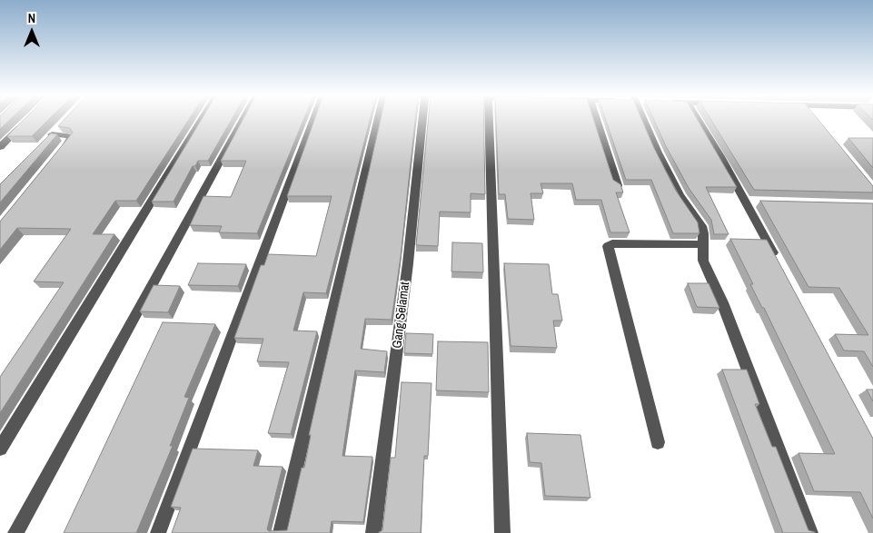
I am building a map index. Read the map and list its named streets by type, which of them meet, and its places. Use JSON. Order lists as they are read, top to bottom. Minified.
{"streets":{"street":["Gang Selamat"]},"north":"top"}
